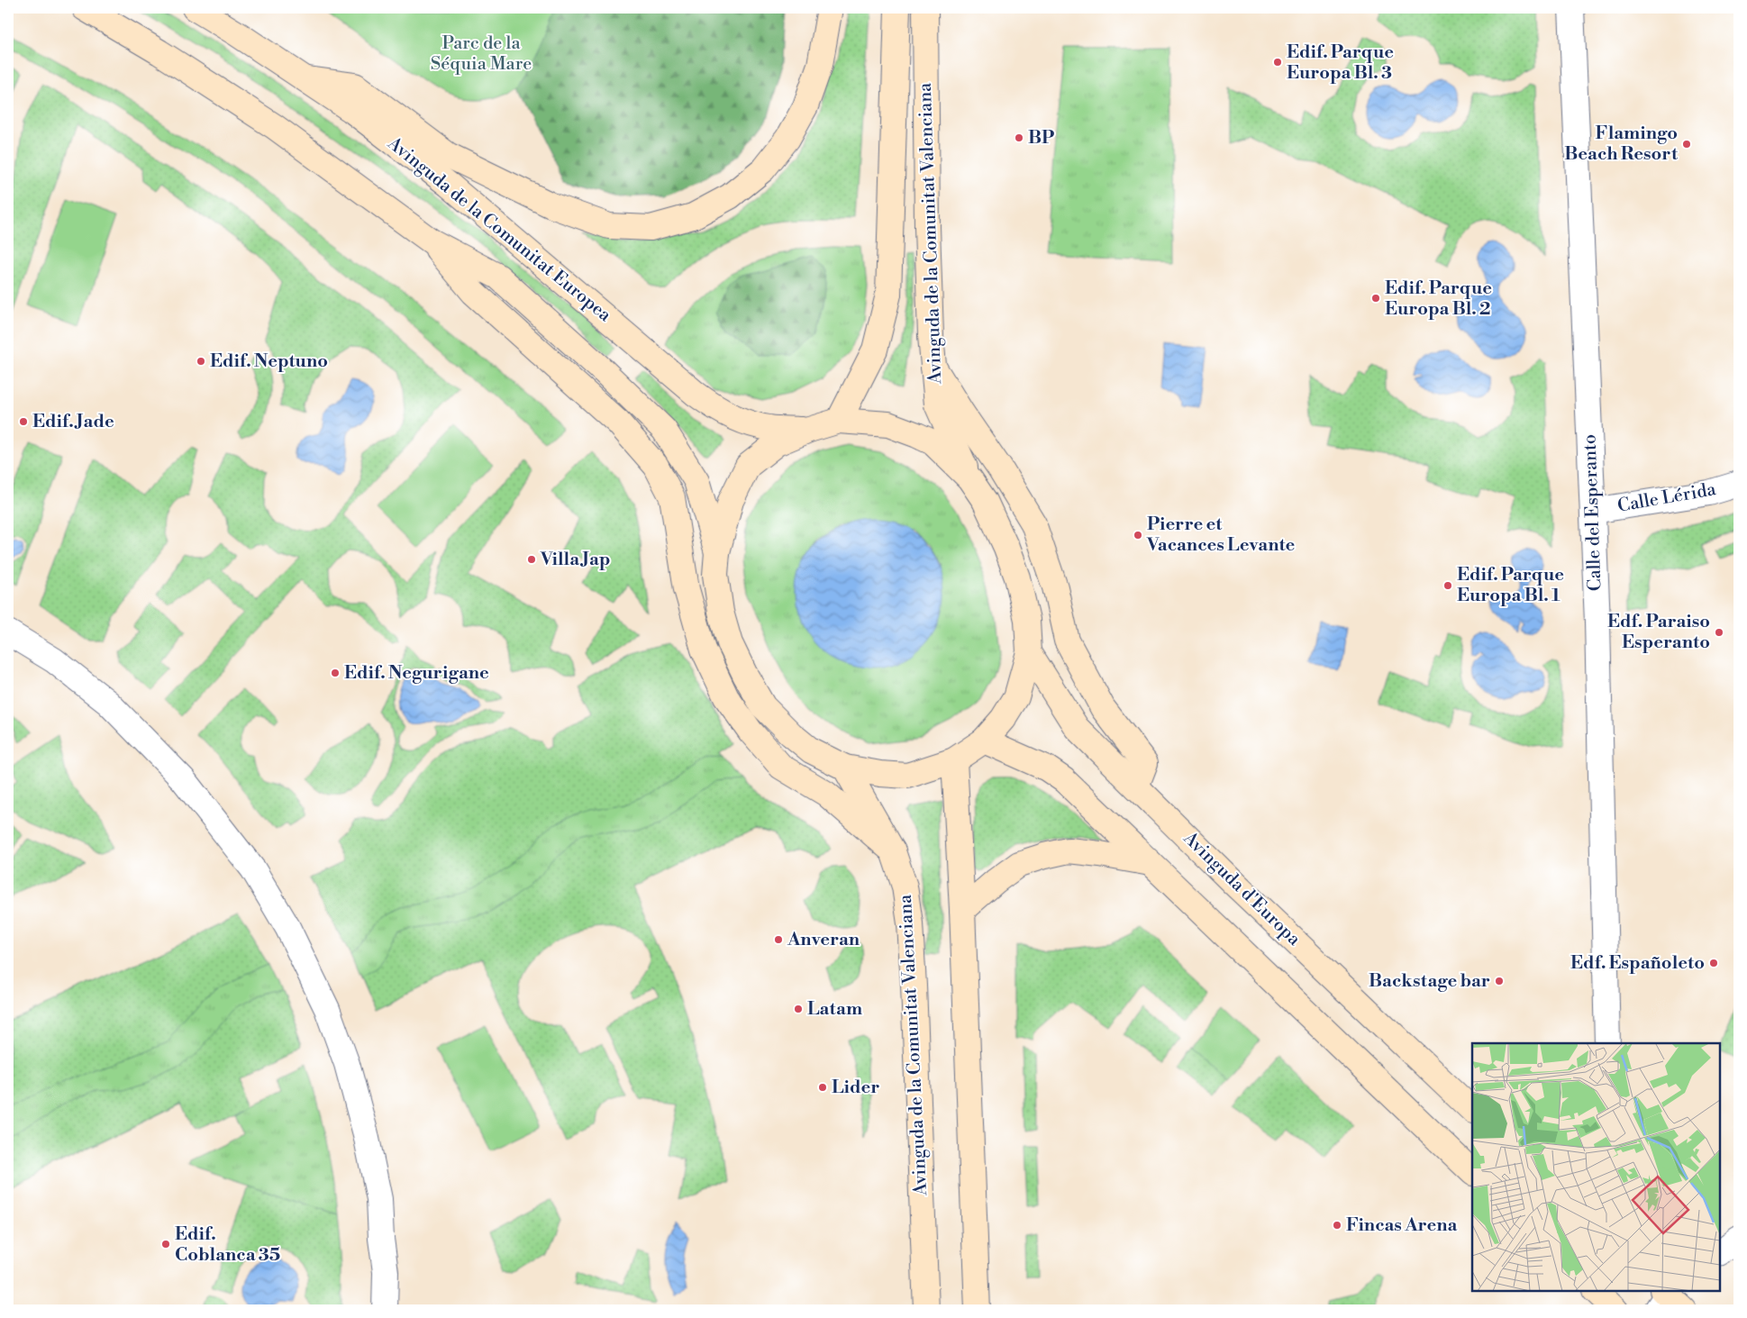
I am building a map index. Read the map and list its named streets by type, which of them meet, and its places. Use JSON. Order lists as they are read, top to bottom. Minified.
{"streets":{"main road":["Avinguda de la Comunitat Europea","Avinguda de la Comunitat Valenciana","Avinguda d'Europa"],"street":["Calle Lérida","Calle del Esperanto"]},"crossings":[["Avinguda de la Comunitat Europea","Avinguda de la Comunitat Valenciana"],["Calle Lérida","Calle del Esperanto"]],"parks":["Parc de la Séquia Mare"],"places":["Edif. Parque Europa Bl. 3","BP","Flamingo Beach Resort","Edif. Parque Europa Bl. 2","Edif. Neptuno","Edif. Jade","Pierre et Vacances Levante","Villa Jap","Edif. Parque Europa Bl. 1","Edf. Paraiso Esperanto","Edif. Negurigane","Anveran","Edf. Españoleto","Backstage bar","Latam","Lider","Fincas Arena","Edif. Coblanca 35"]}
